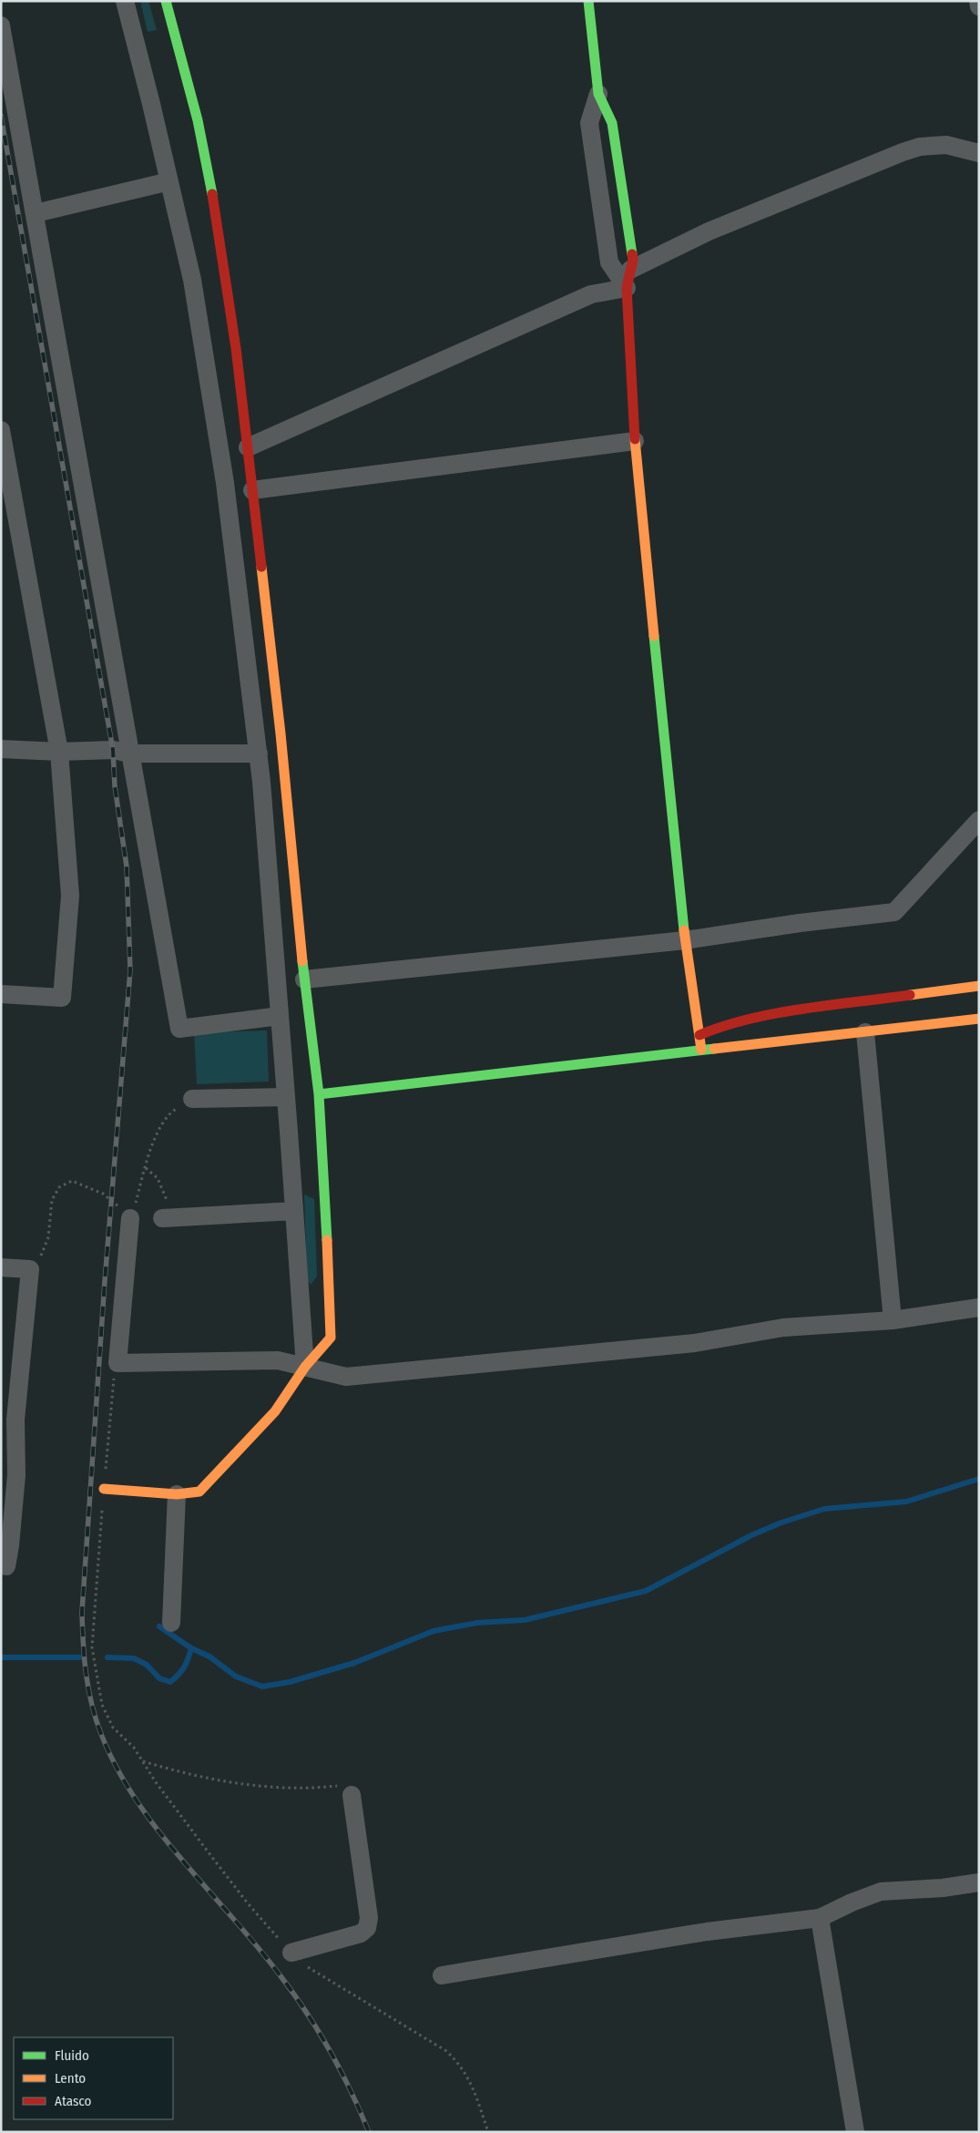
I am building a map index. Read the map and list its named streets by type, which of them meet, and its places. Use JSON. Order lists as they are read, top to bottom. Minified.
{"legend":["Fluido","Lento","Atasco"]}
